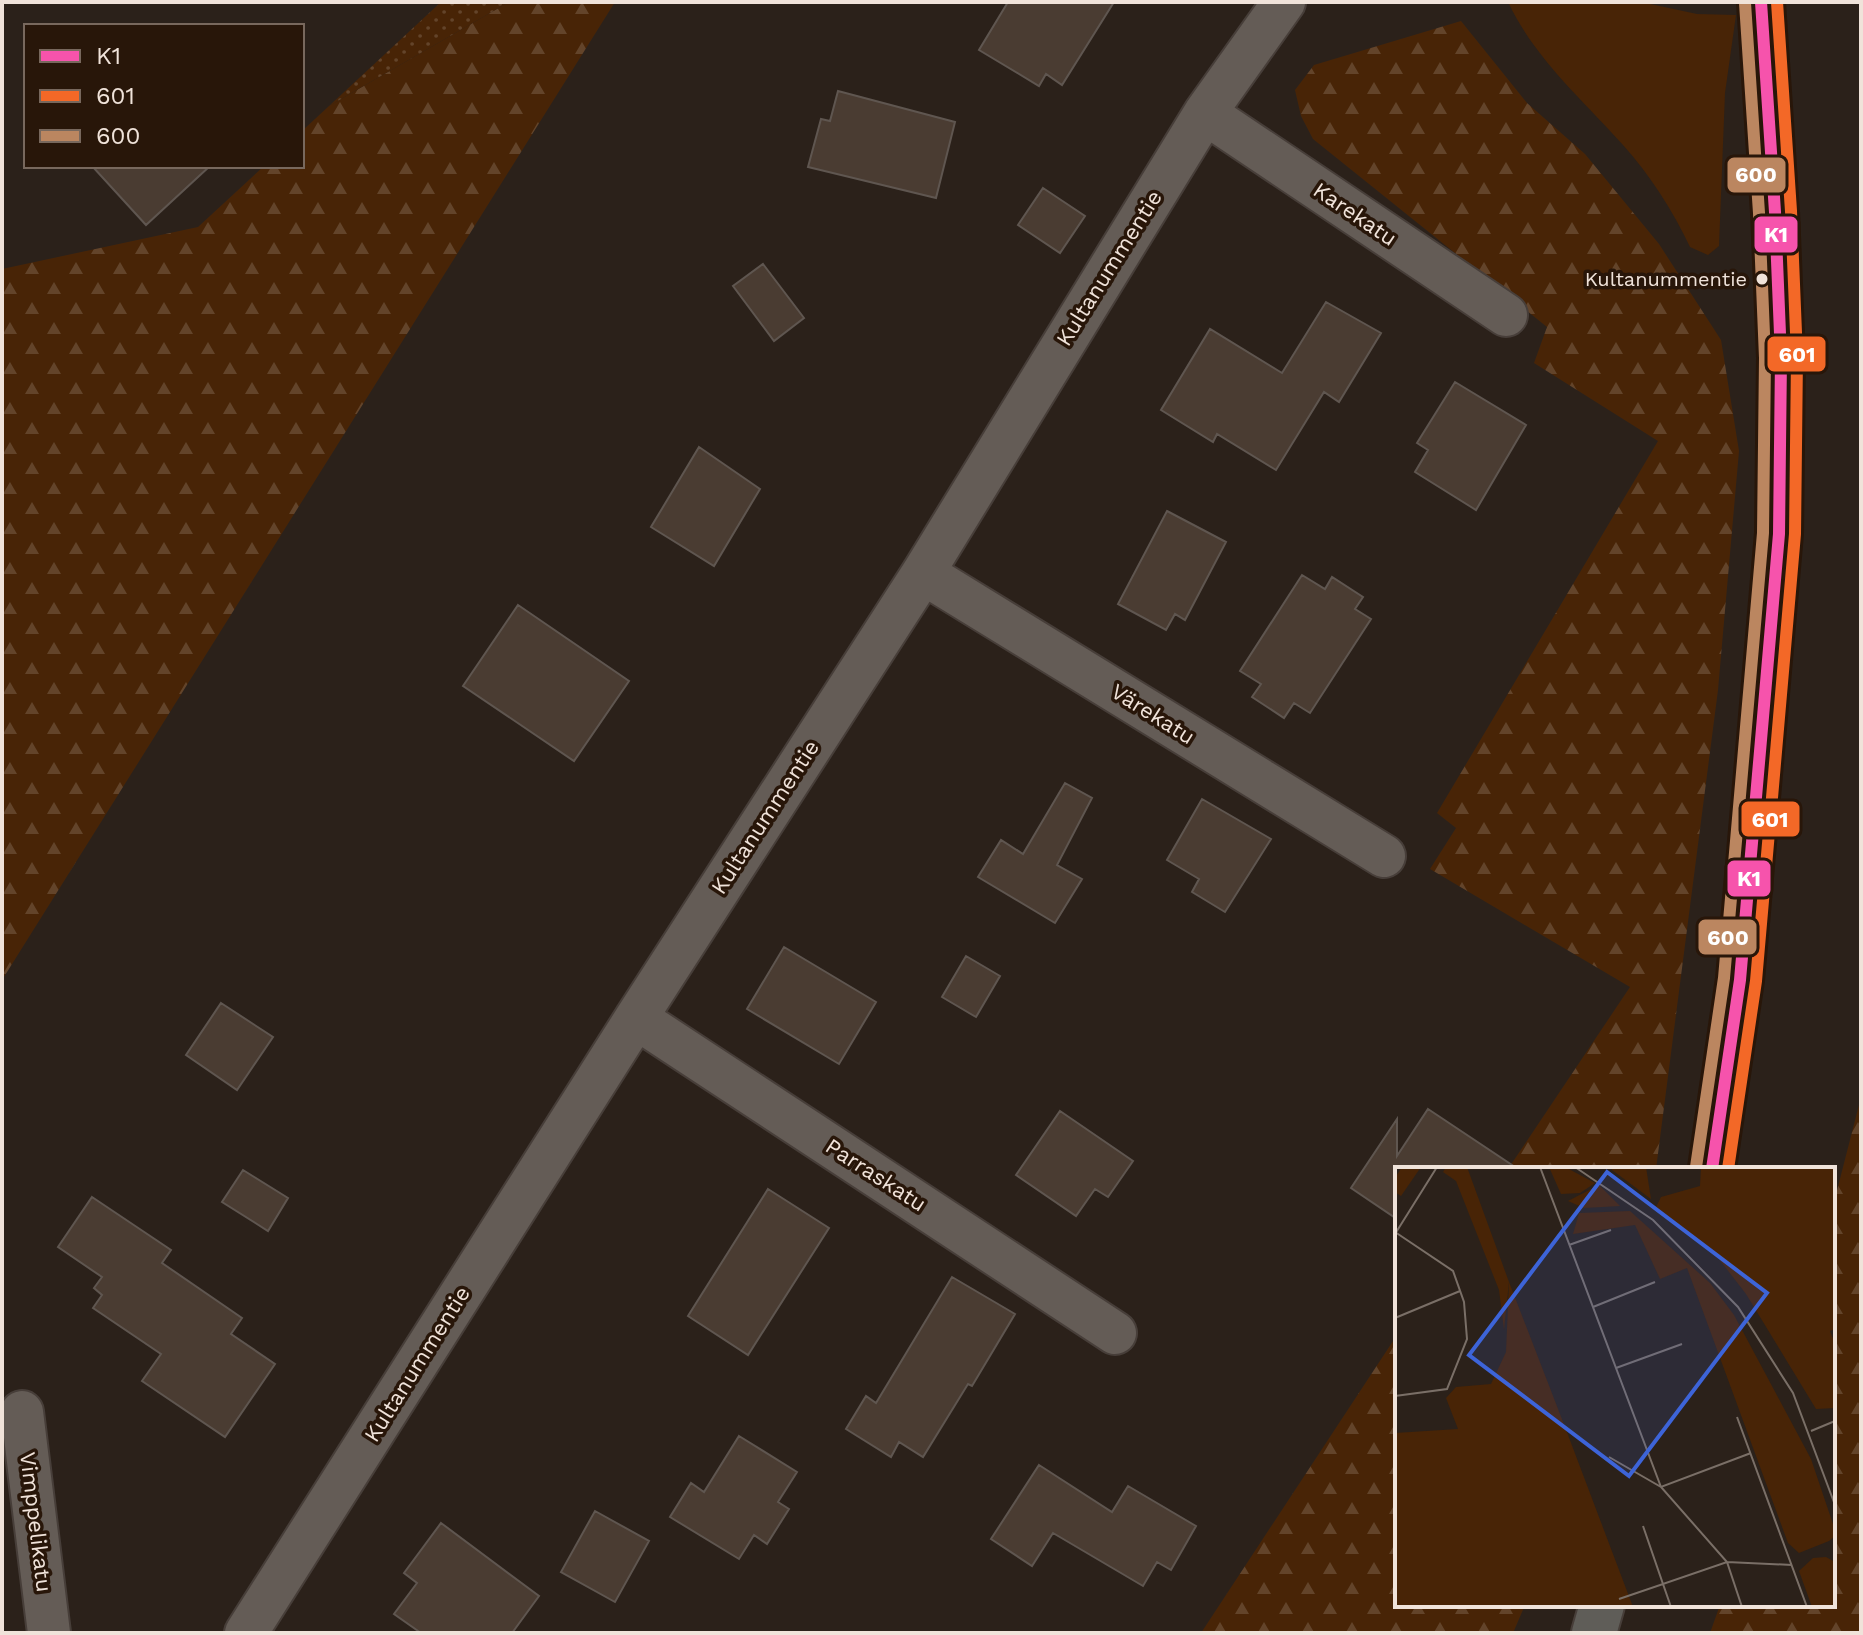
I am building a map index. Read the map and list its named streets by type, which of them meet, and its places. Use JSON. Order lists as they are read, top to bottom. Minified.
{"streets":{"street":["Karekatu","Kultanummentie","Värekatu","Parraskatu","Vimppelikatu"]},"crossings":[["Karekatu","Kultanummentie"],["Kultanummentie","Värekatu"],["Kultanummentie","Parraskatu"]],"places":["Kultanummentie"],"lines":["transit line K1","transit line 601","transit line 600"],"legend":["K1","601","600"]}
